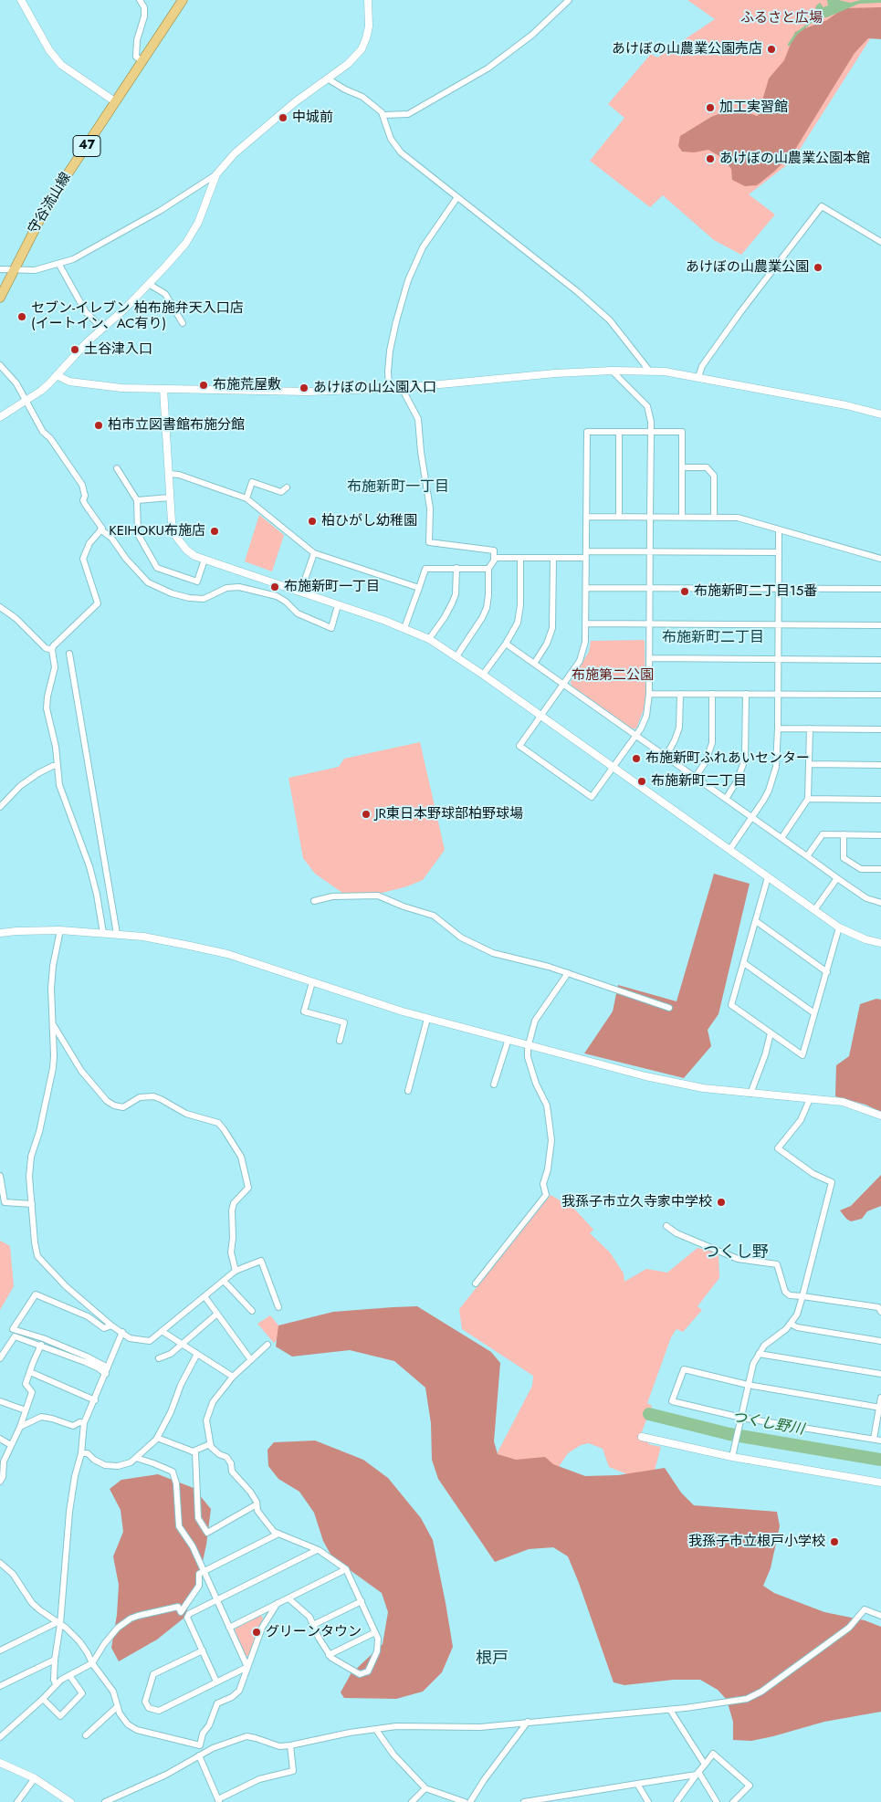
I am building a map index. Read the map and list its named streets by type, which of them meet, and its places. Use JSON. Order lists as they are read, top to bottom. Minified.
{"streets":{"main road":["47","守谷流山線"]},"districts":["布施新町一丁目","布施新町二丁目","つくし野","根戸"],"water":["つくし野川"],"parks":["ふるさと広場","布施第二公園"],"places":["あけぼの山農業公園売店","加工実習館","中城前","あけぼの山農業公園本館","あけぼの山農業公園","セブン-イレブン 柏布施弁天入口店 (イートイン、AC有り)","土谷津入口","布施荒屋敷","あけぼの山公園入口","柏市立図書館布施分館","柏ひがし幼稚園","KEIHOKU布施店","布施新町一丁目","布施新町二丁目15番","布施新町ふれあいセンター","布施新町二丁目","JR東日本野球部柏野球場","我孫子市立久寺家中学校","我孫子市立根戸小学校","グリーンタウン"]}
